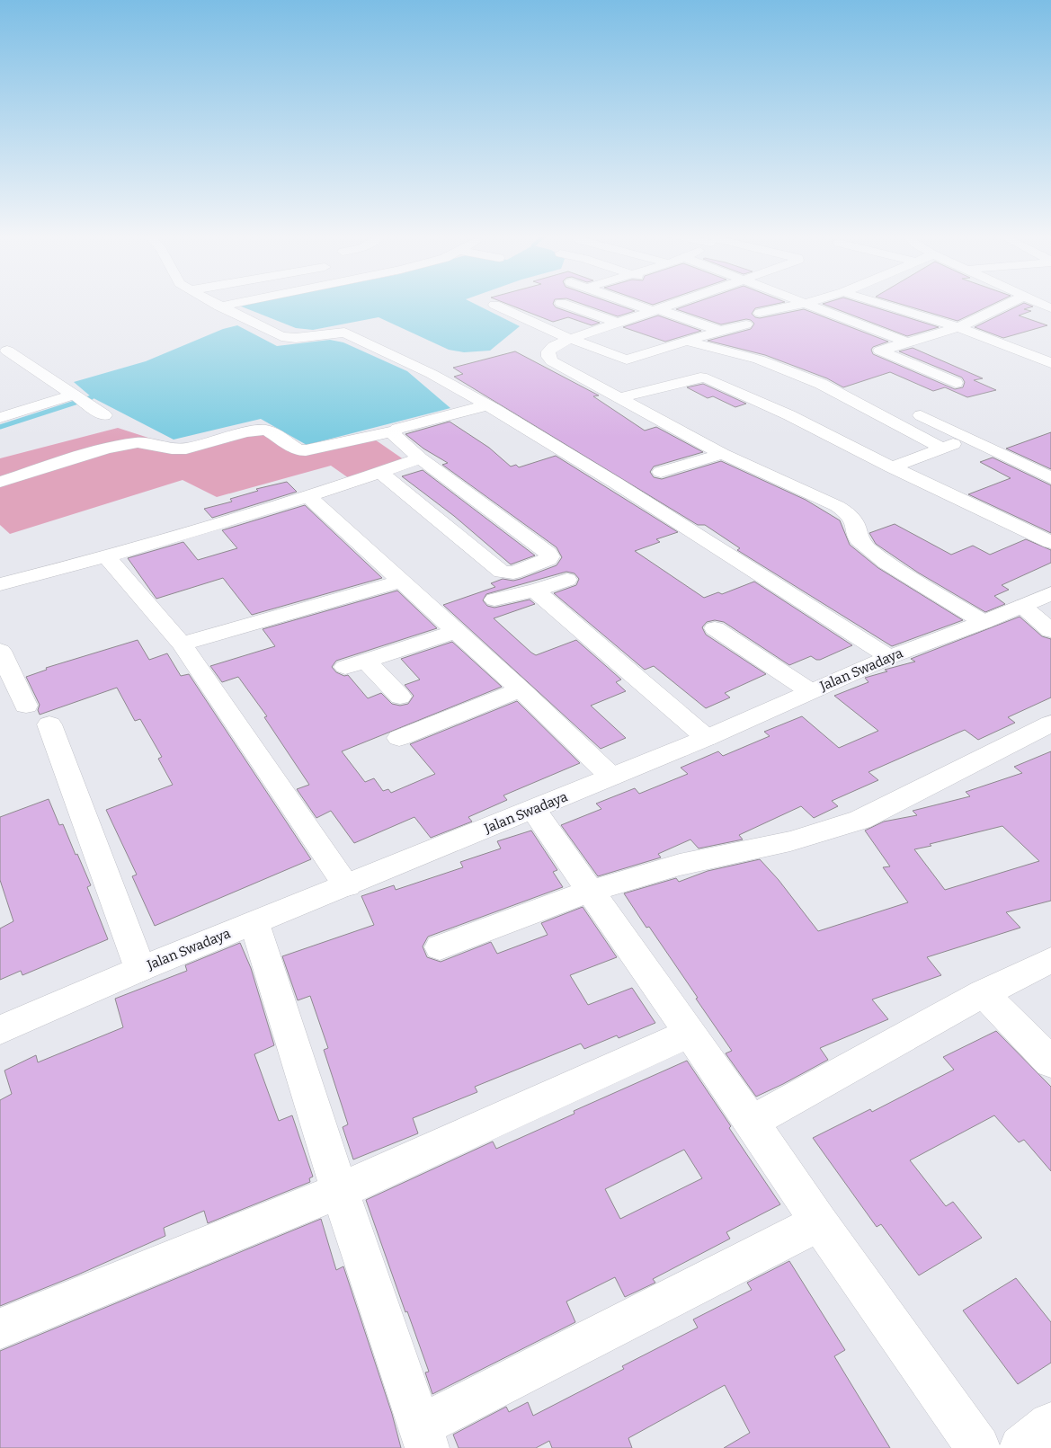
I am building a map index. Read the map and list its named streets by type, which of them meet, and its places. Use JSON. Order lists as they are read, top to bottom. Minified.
{"streets":{"street":["Jalan Swadaya"]}}
